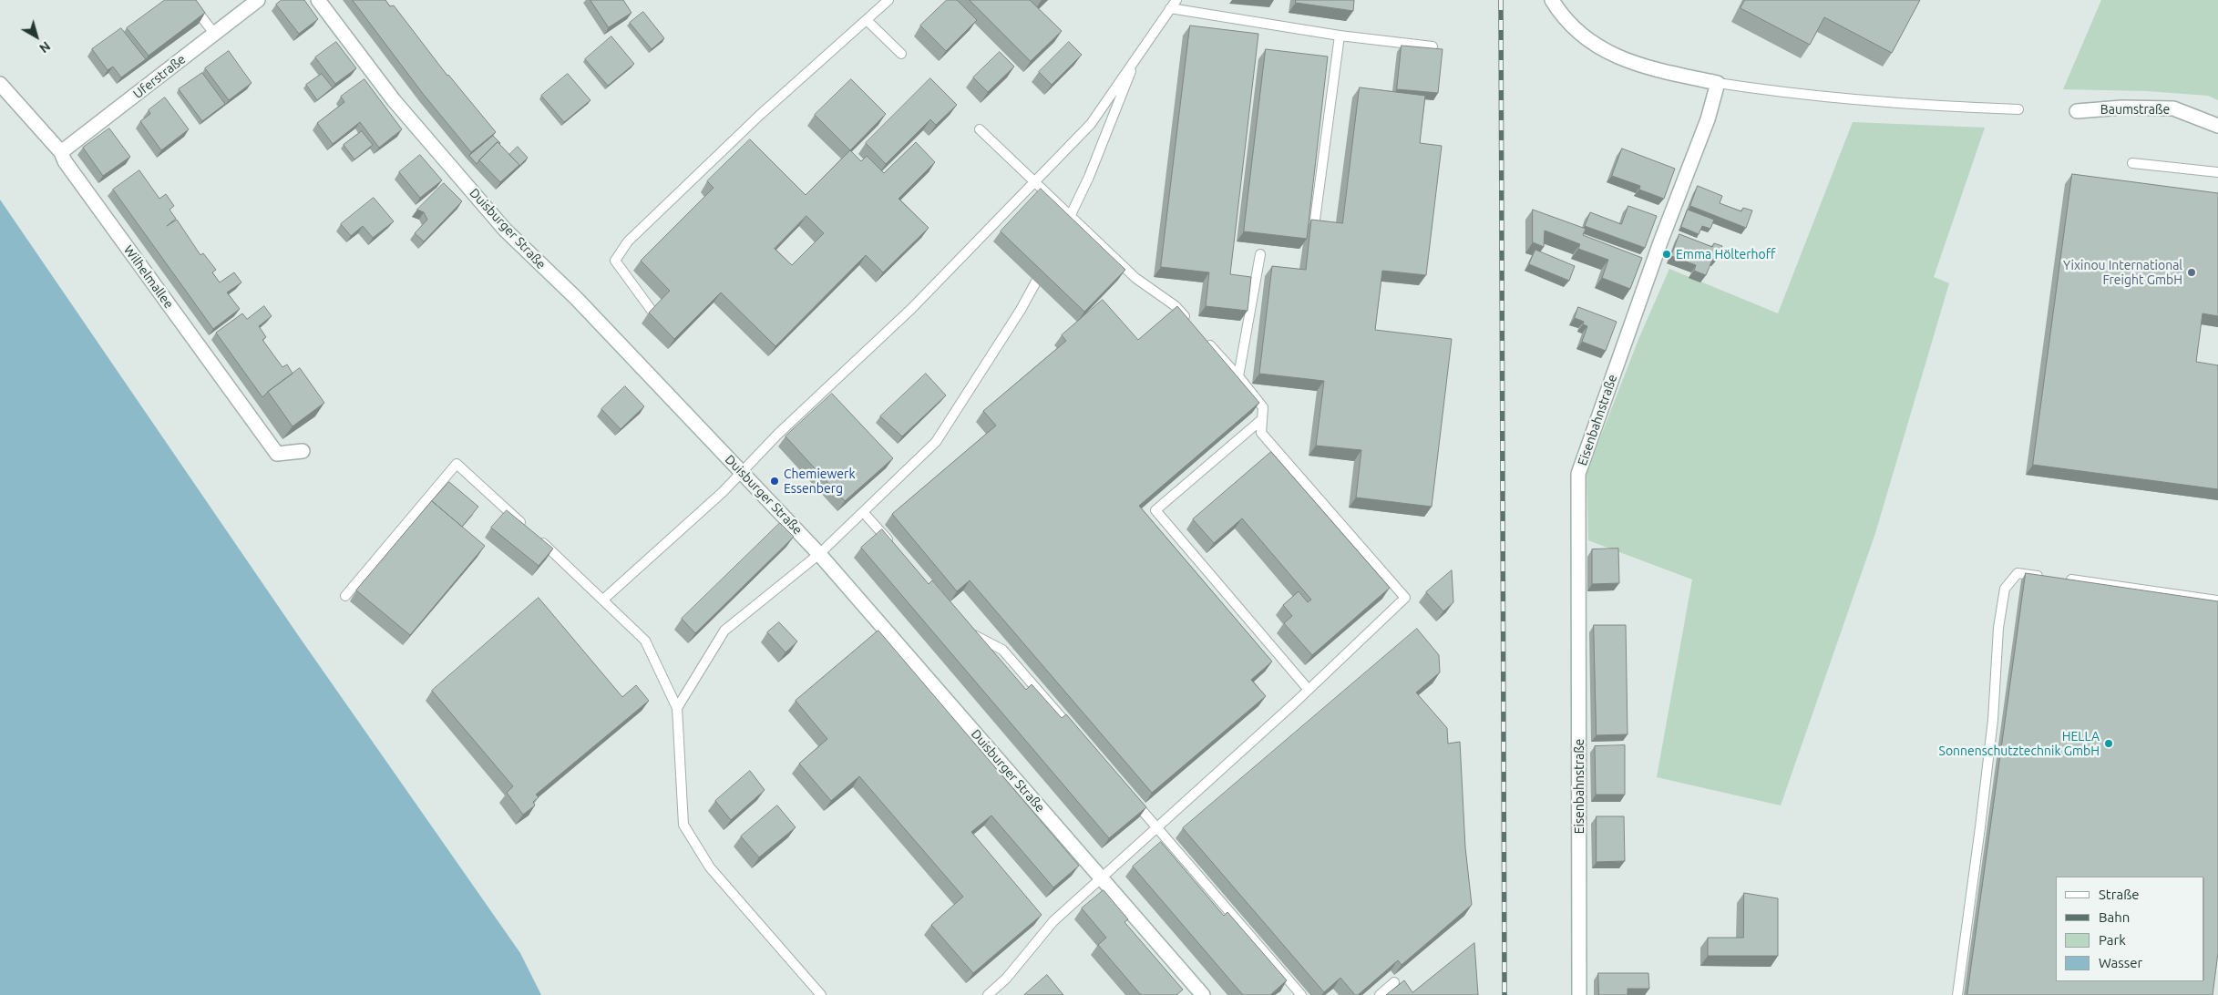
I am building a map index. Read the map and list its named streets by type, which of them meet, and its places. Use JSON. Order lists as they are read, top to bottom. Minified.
{"streets":{"street":["Uferstraße","Baumstraße","Duisburger Straße","Wilhelmallee","Eisenbahnstraße"]},"crossings":[["Uferstraße","Wilhelmallee"]],"places":["Emma Hölterhoff","Yixinou International Freight GmbH","Chemiewerk Essenberg","HELLA Sonnenschutztechnik GmbH"],"legend":["Straße","Bahn","Park","Wasser"],"north":"bottom right"}
